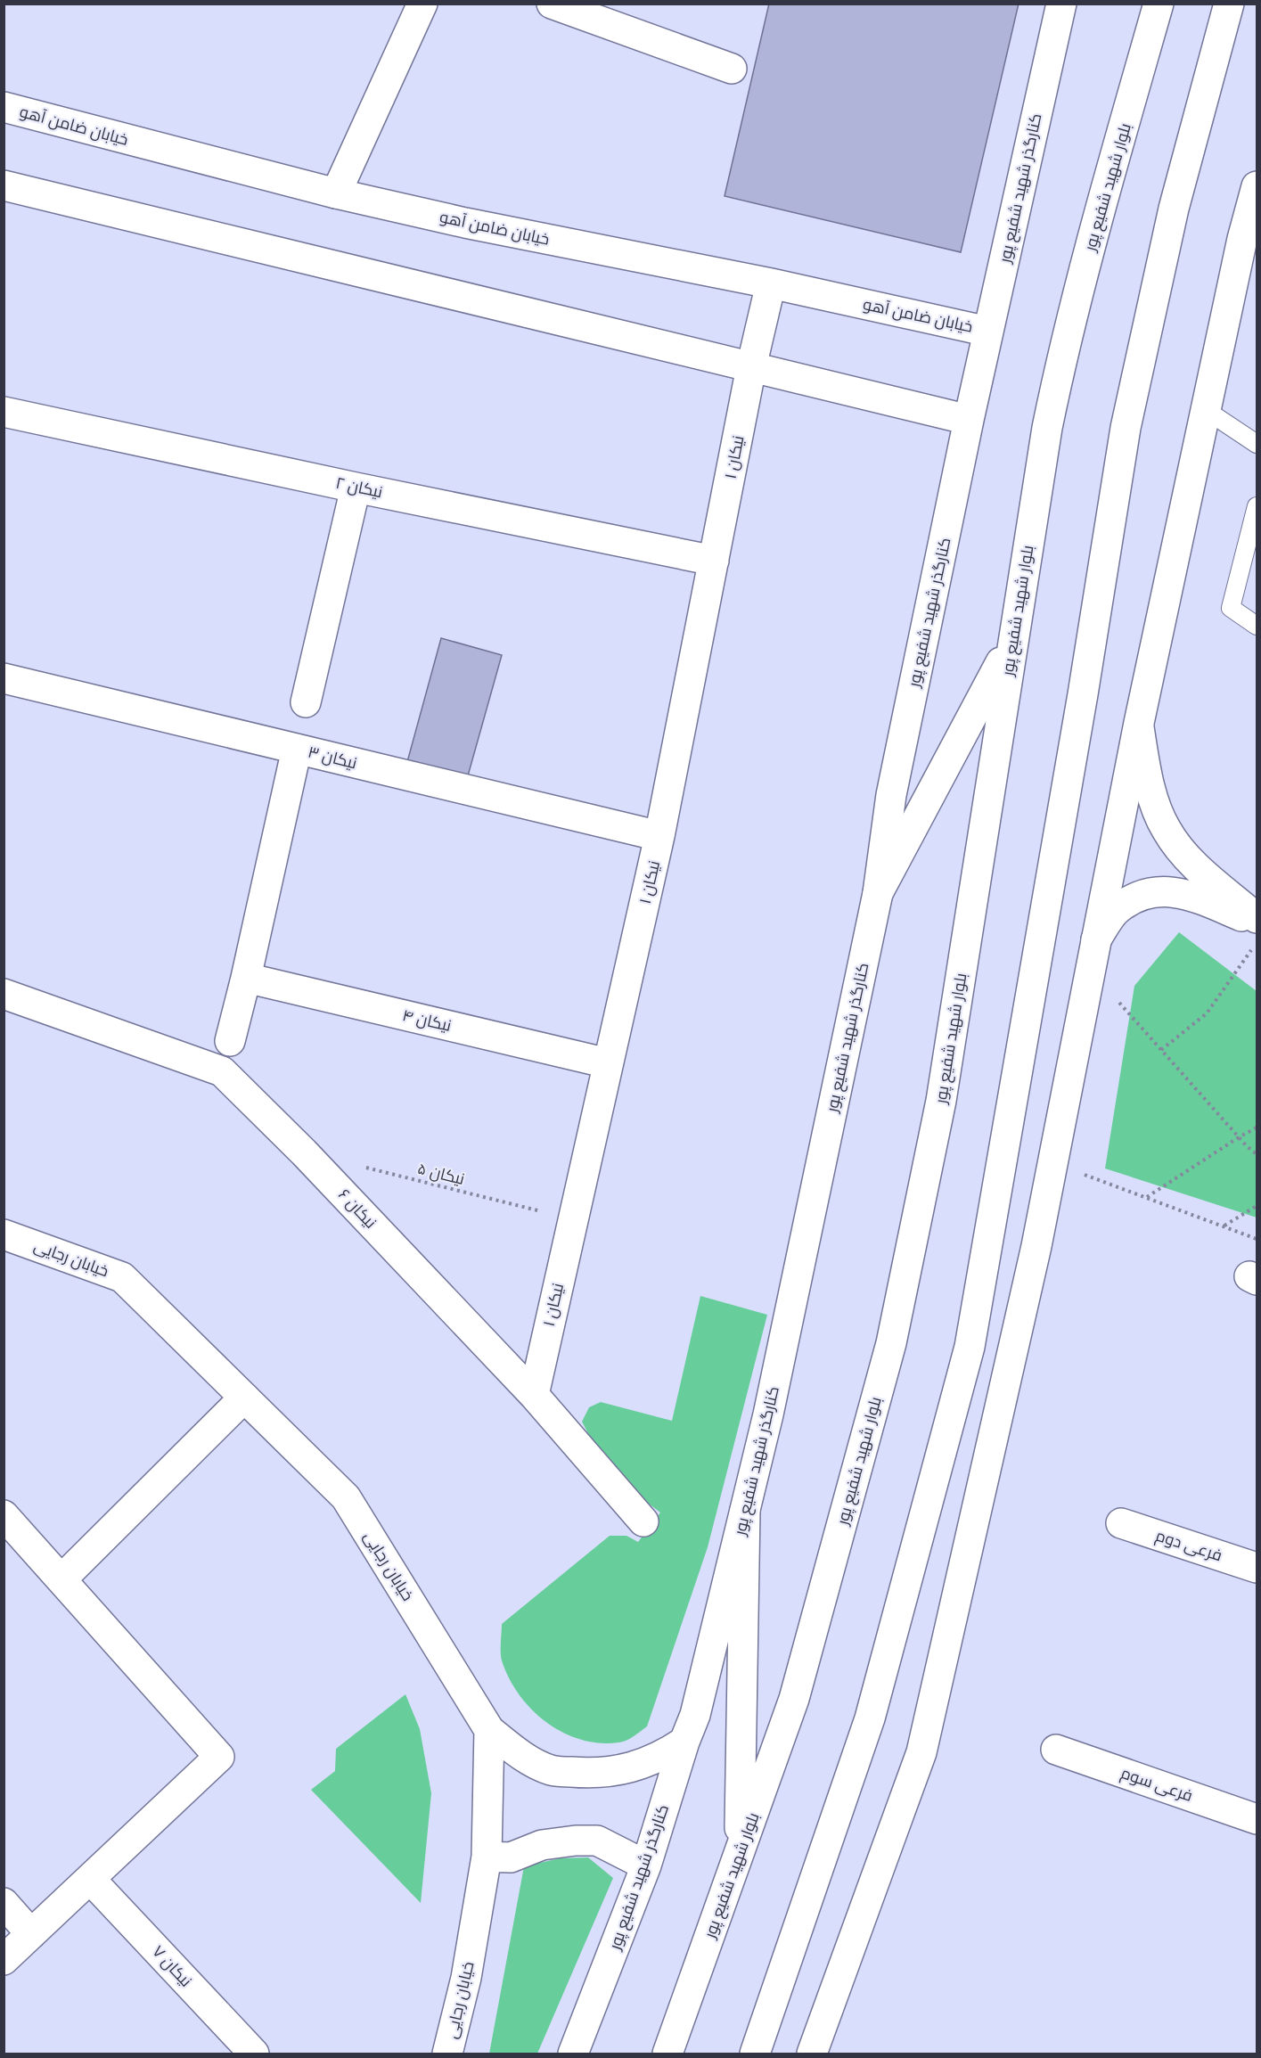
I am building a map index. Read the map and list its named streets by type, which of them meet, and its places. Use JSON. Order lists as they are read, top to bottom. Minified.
{"streets":{"street":["خیابان ضامن آهو","بلوار شهید شفیع پور","کنارگذر شهید شفیع پور","نیکان ۱","نیکان ۲","نیکان ۳","نیکان ۴","نیکان ۶","خیابان رجایی","فرعی دوم","فرعی سوم","نیکان ۷"],"path":["نیکان ۵"]},"crossings":[["خیابان ضامن آهو","کنارگذر شهید شفیع پور"],["خیابان ضامن آهو","نیکان ۱"],["نیکان ۱","نیکان ۲"],["نیکان ۱","نیکان ۳"],["نیکان ۱","نیکان ۴"],["نیکان ۱","نیکان ۵"],["نیکان ۱","نیکان ۶"]]}
